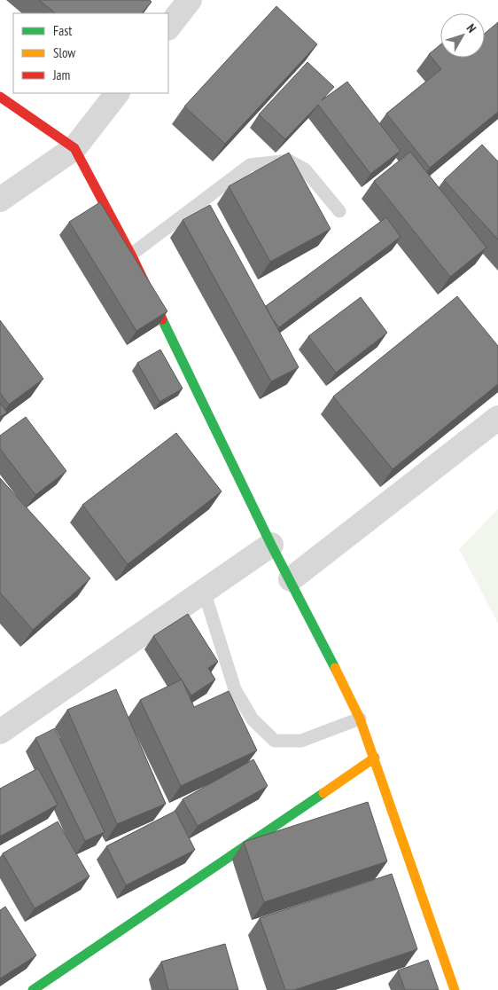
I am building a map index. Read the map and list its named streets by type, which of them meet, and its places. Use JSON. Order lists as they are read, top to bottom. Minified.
{"legend":["Fast","Slow","Jam"],"north":"top right"}
